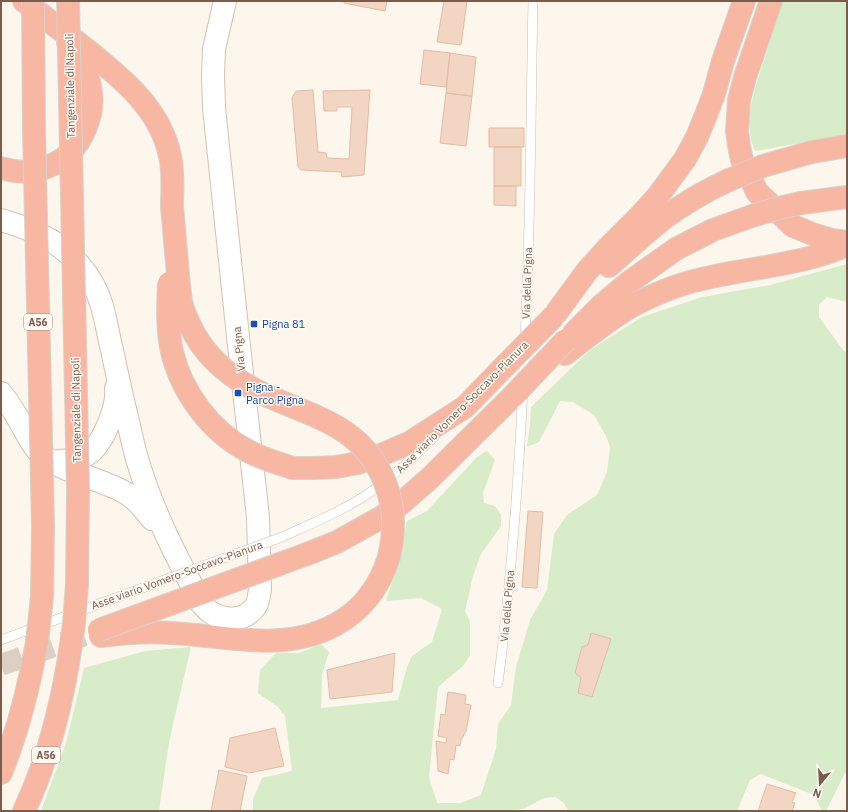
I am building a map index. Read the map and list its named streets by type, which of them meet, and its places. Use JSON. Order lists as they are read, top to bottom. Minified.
{"streets":{"highway":["Tangenziale di Napoli","A56","Asse viario Vomero-Soccavo-Pianura"],"main road":["Via Pigna"],"lane":["Via della Pigna"]},"places":{"transit":["Pigna 81","Pigna - Parco Pigna"]},"north":"bottom"}
